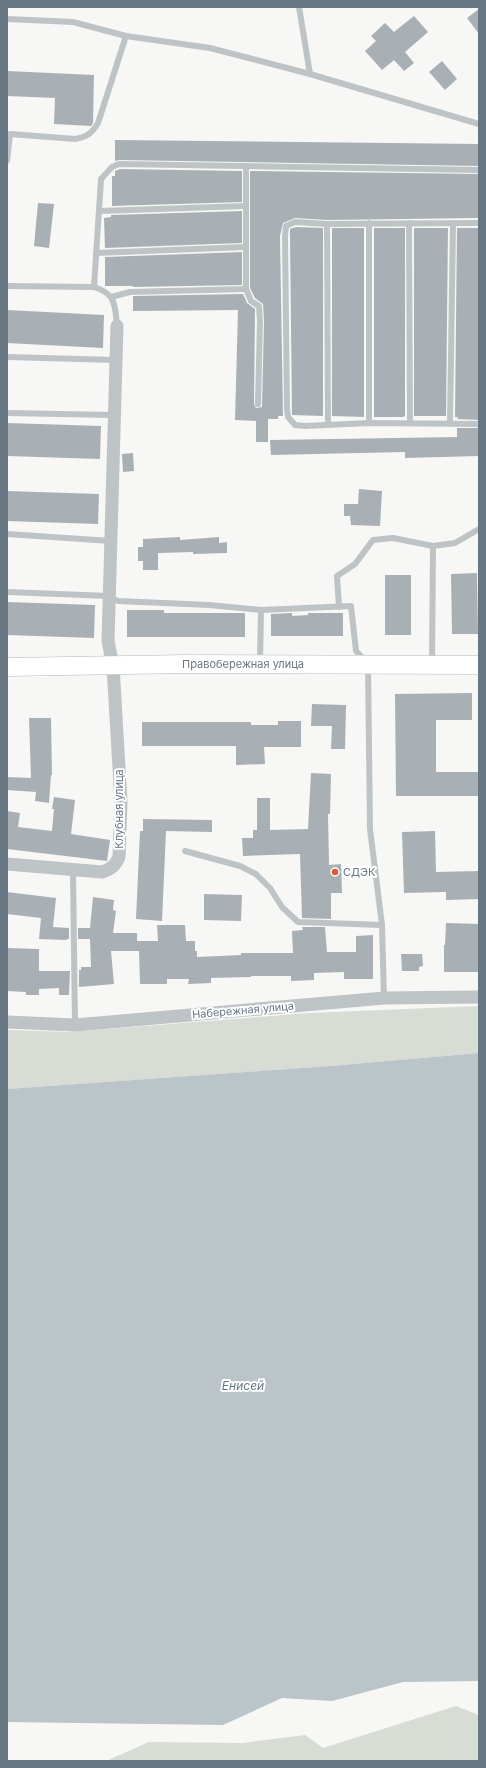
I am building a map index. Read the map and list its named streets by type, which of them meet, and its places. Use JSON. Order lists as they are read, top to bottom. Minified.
{"streets":{"street":["Правобережная улица","Клубная улица","Набережная улица"]},"crossings":[["Правобережная улица","Клубная улица"]],"water":["Енисей"],"places":["СДЭК"]}
